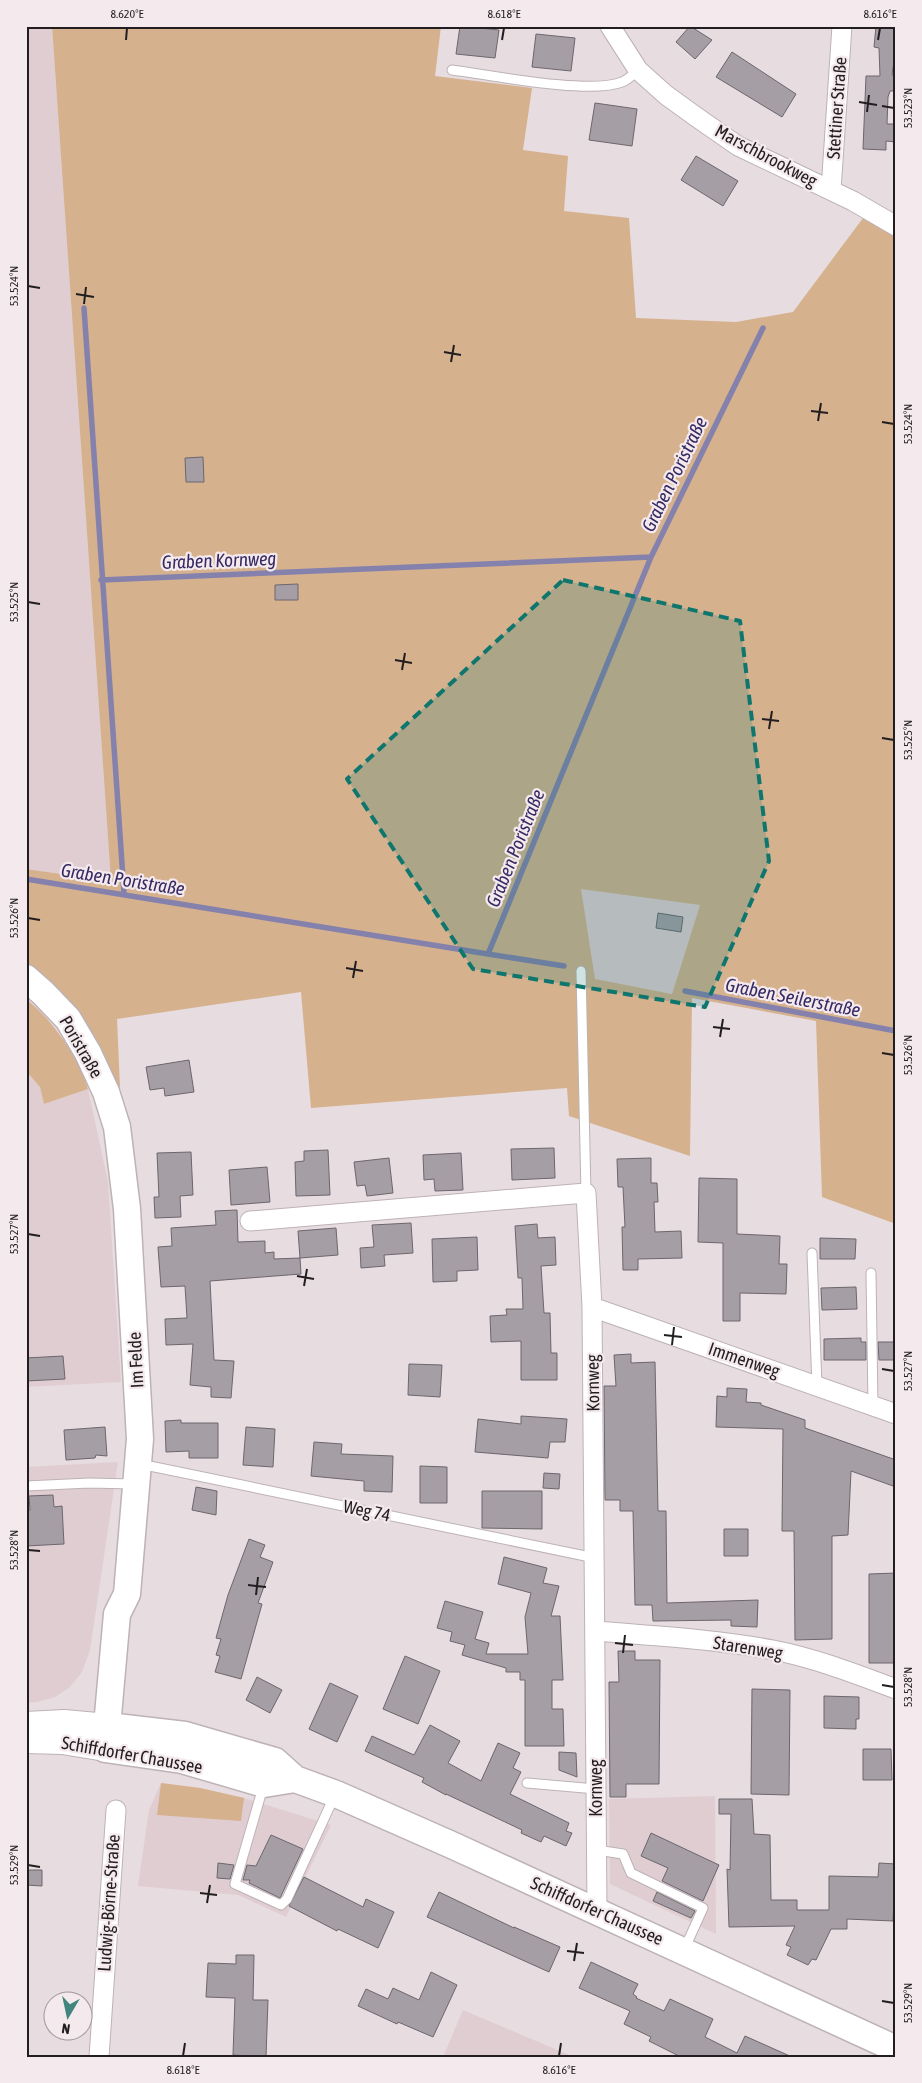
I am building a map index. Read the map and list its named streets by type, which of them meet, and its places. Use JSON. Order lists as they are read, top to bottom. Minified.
{"streets":{"main road":["Poristraße","Im Felde","Schiffdorfer Chaussee"],"street":["Stettiner Straße","Marschbrookweg","Immenweg","Kornweg","Starenweg","Ludwig-Börne-Straße"],"lane":["Weg 74"]},"crossings":[["Stettiner Straße","Marschbrookweg"],["Poristraße","Im Felde"],["Im Felde","Weg 74"],["Im Felde","Schiffdorfer Chaussee"],["Immenweg","Kornweg"],["Kornweg","Weg 74"],["Kornweg","Starenweg"],["Kornweg","Schiffdorfer Chaussee"]],"water":["Graben Poristraße","Graben Kornweg","Graben Seilerstraße"],"north":"bottom","coordinates":["8.620°E","8.618°E","8.616°E","53.523°N","53.524°N","53.525°N","53.526°N","53.527°N","53.528°N","53.529°N"]}
